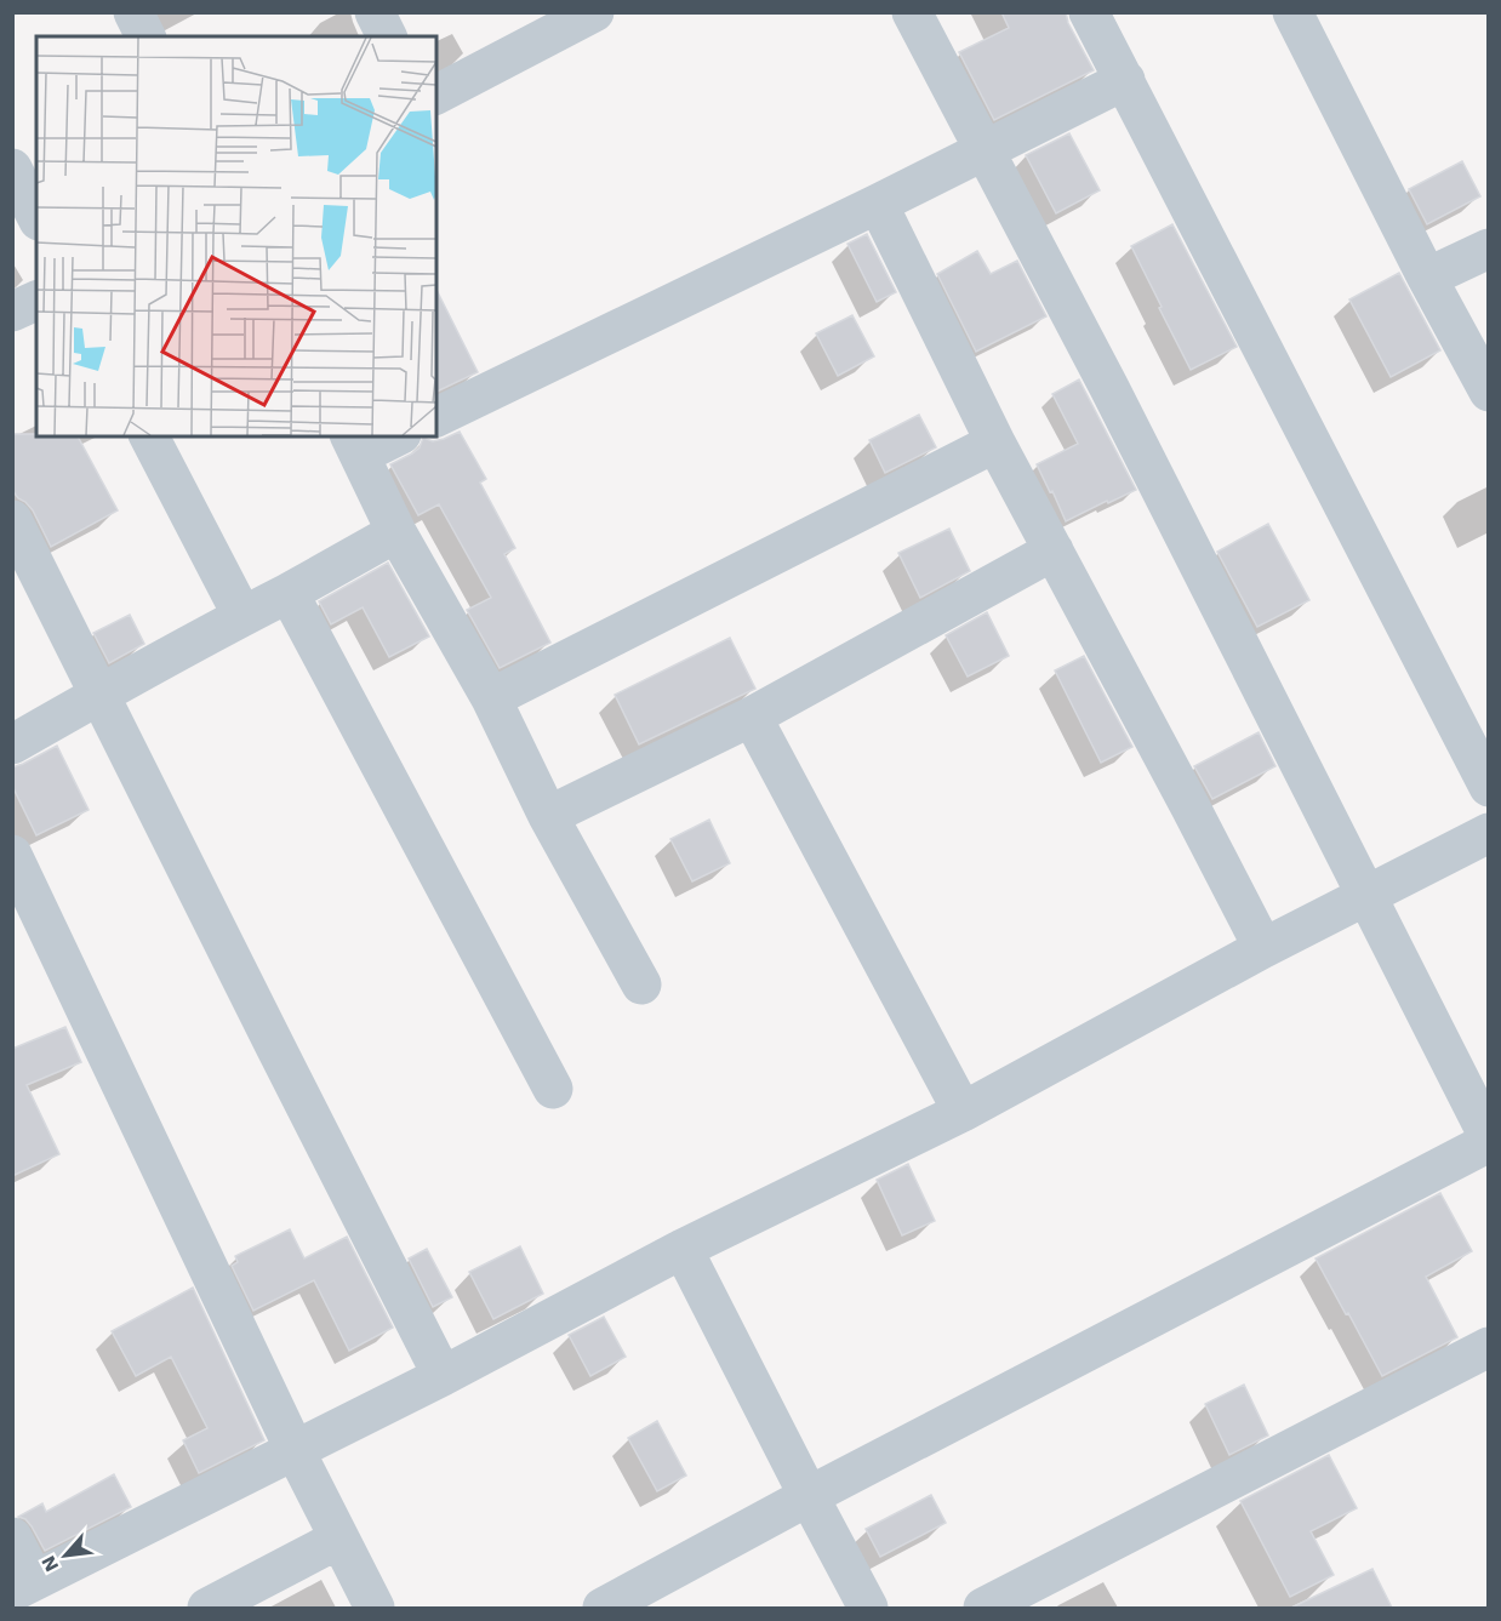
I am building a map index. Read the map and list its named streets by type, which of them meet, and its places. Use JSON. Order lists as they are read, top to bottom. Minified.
{"north":"bottom left"}
